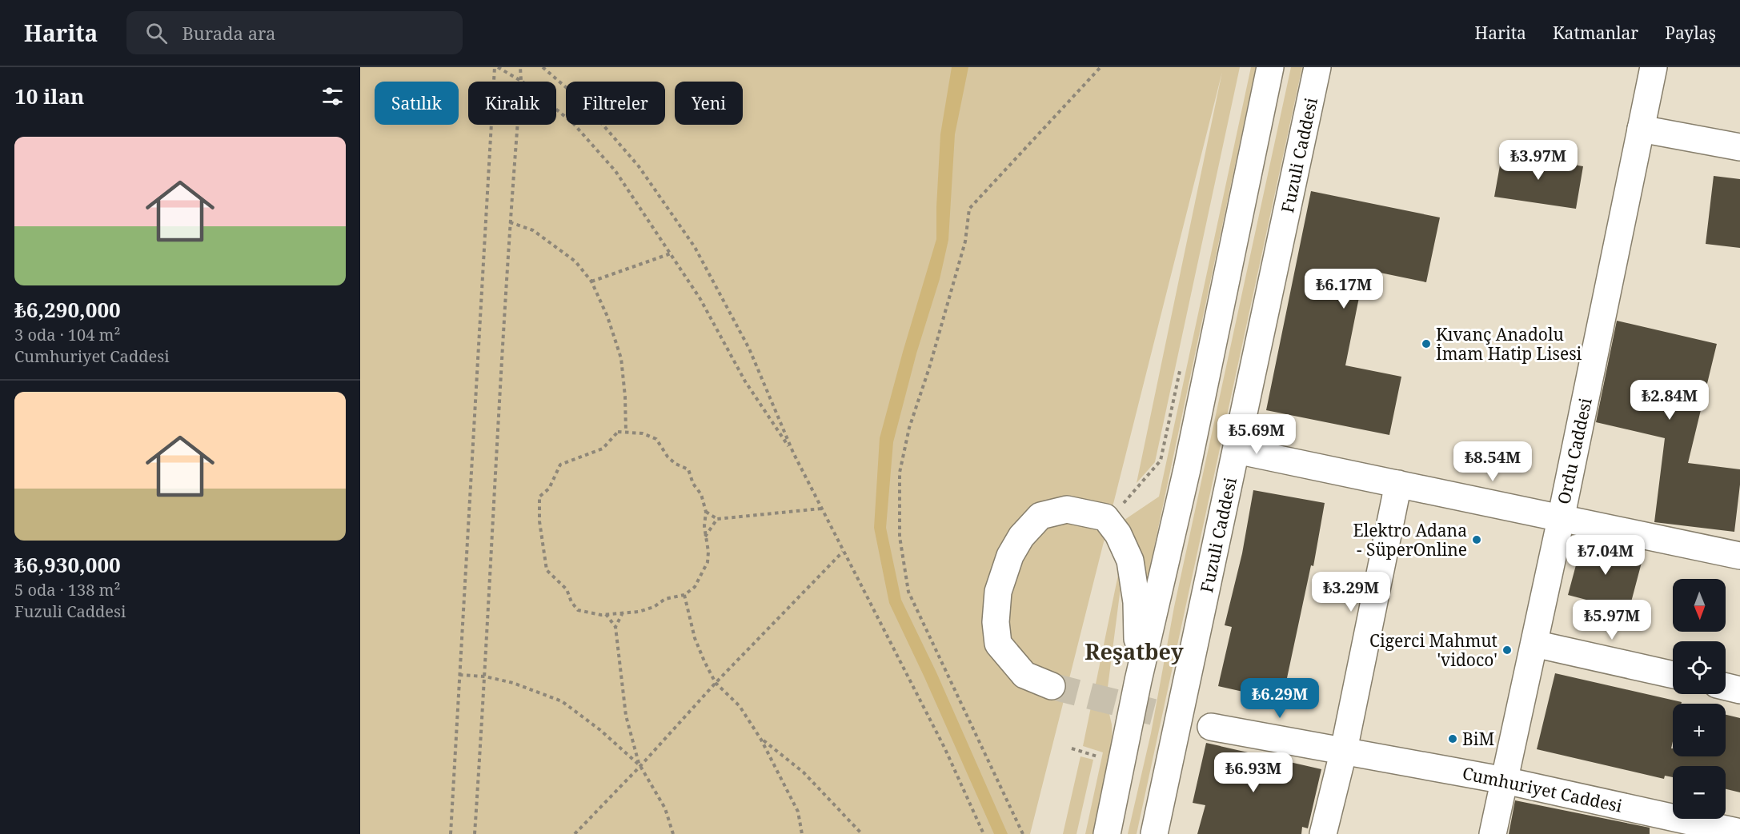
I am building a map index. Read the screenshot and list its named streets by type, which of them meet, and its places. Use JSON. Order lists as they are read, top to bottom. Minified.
{"streets":{"main road":["Fuzuli Caddesi","Ordu Caddesi","Cumhuriyet Caddesi"]},"crossings":[["Ordu Caddesi","Cumhuriyet Caddesi"]],"districts":["Reşatbey"],"places":["Kıvanç Anadolu İmam Hatip Lisesi","Elektro Adana - SüperOnline","Cigerci Mahmut 'vidoco'","BiM"],"north":"bottom","page":{"header":"Harita","search":"Burada ara","nav":["Harita","Katmanlar","Paylaş"],"heading":"10 ilan","chip":["Satılık","Kiralık","Filtreler","Yeni"],"list":[{"name":"₺6,290,000","note":"3 oda · 104 m² · Cumhuriyet Caddesi"},{"name":"₺6,930,000","note":"5 oda · 138 m² · Fuzuli Caddesi"}],"price":["₺3.97M","₺6.17M","₺2.84M","₺5.69M","₺8.54M","₺7.04M","₺3.29M","₺5.97M","₺6.29M","₺6.93M"],"map_buttons":["+","−"]}}
